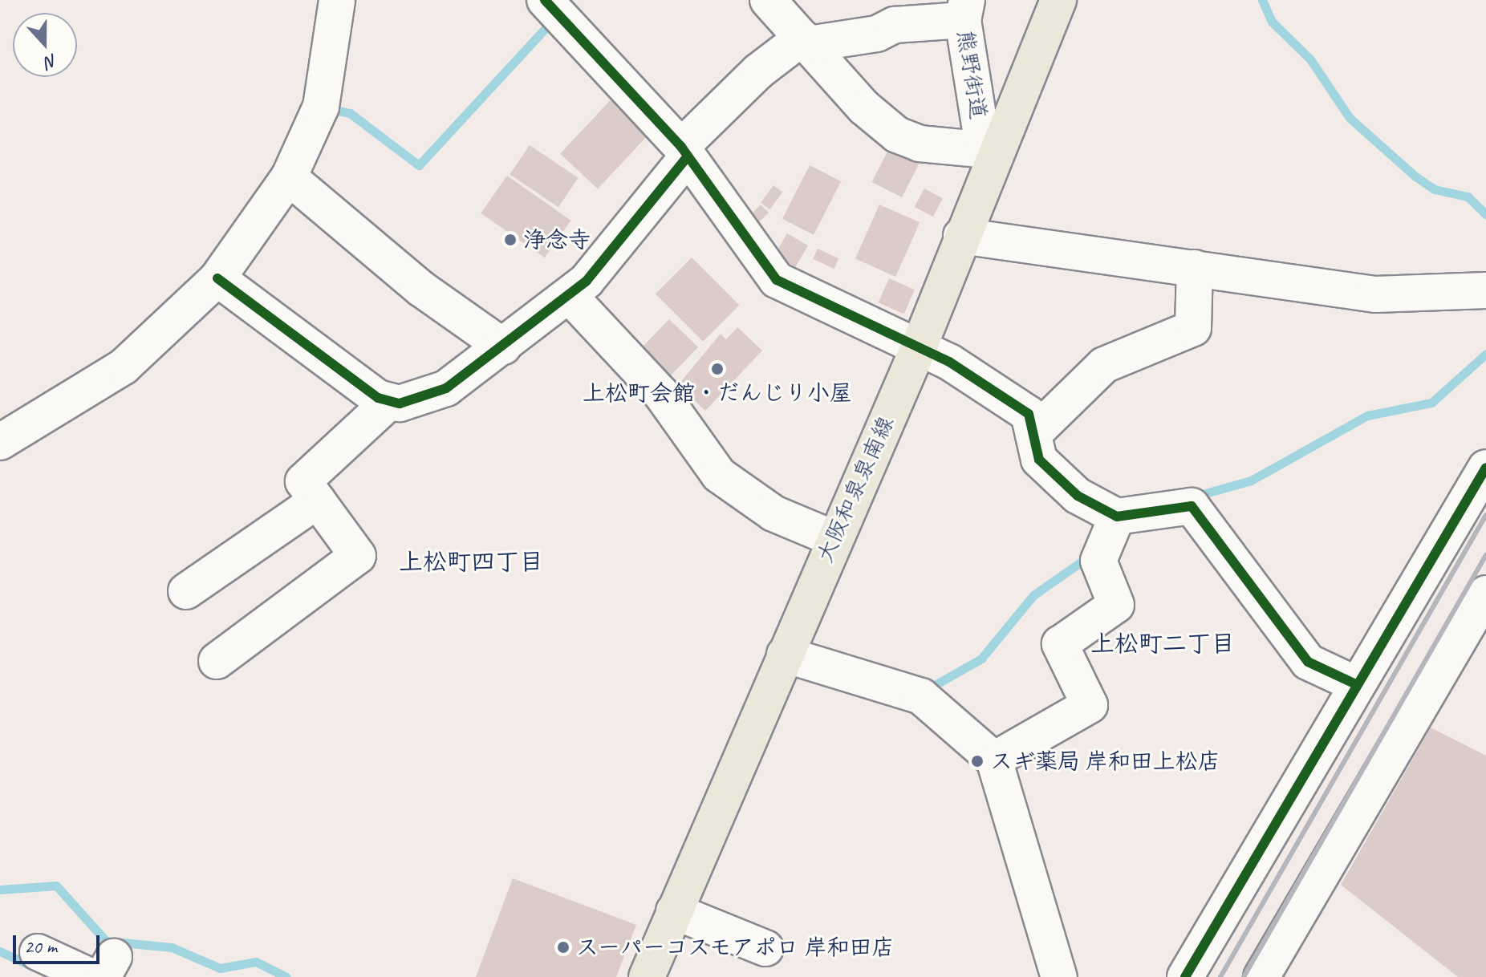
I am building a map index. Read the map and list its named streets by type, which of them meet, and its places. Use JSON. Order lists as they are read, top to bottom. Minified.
{"streets":{"main road":["大阪和泉泉南線"],"street":["熊野街道"]},"crossings":[["熊野街道","大阪和泉泉南線"]],"districts":["上松町四丁目","上松町二丁目"],"places":["浄念寺","上松町会館・だんじり小屋","スギ薬局 岸和田上松店","スーパーコスモアポロ 岸和田店"],"scale_bar":"20 m","north":"bottom"}
